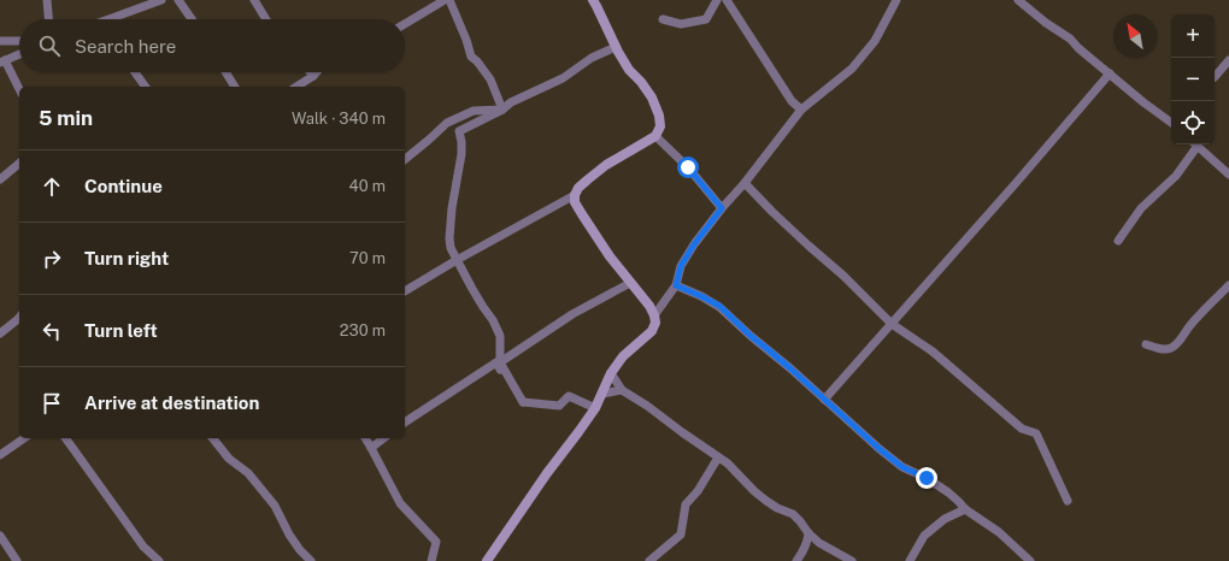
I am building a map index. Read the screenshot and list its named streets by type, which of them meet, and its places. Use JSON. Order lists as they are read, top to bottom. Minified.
{"north":"top left","page":{"map_buttons":["+","−"],"search":"Search here","heading":["5 min","Walk · 340 m"],"list":[["Continue","40 m"],["Turn right","70 m"],["Turn left","230 m"],"Arrive at destination"]}}
